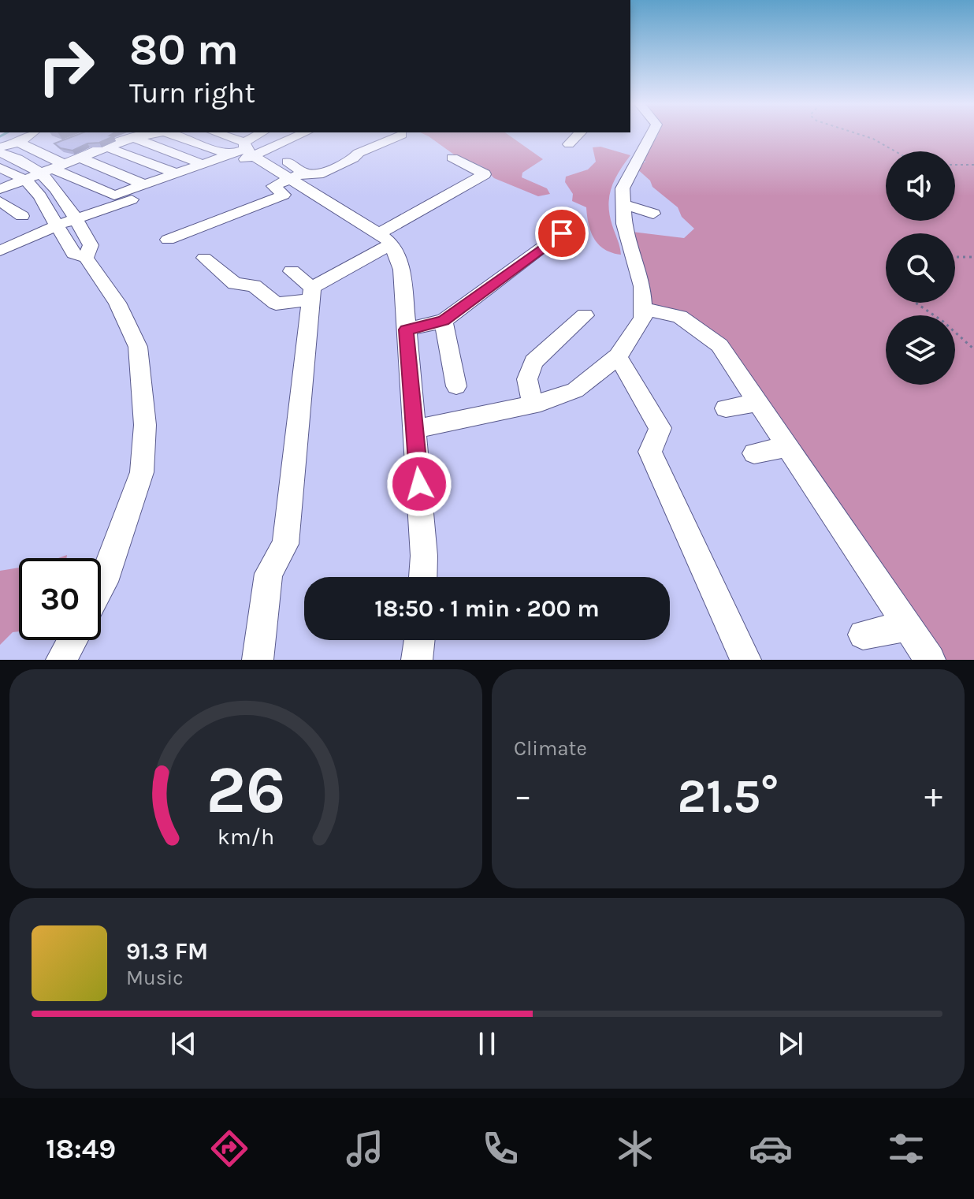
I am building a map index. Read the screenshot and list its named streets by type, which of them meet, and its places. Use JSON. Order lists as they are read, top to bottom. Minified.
{"page":{"turn":["80 m","Turn right"],"limit":"30","trip":"18:50 · 1 min · 200 m","tile":"Climate","heat":["−","21.5°","+"],"song":["91.3 FM","Music"],"tabs":"18:49","gauge":["26","km/h"]}}
